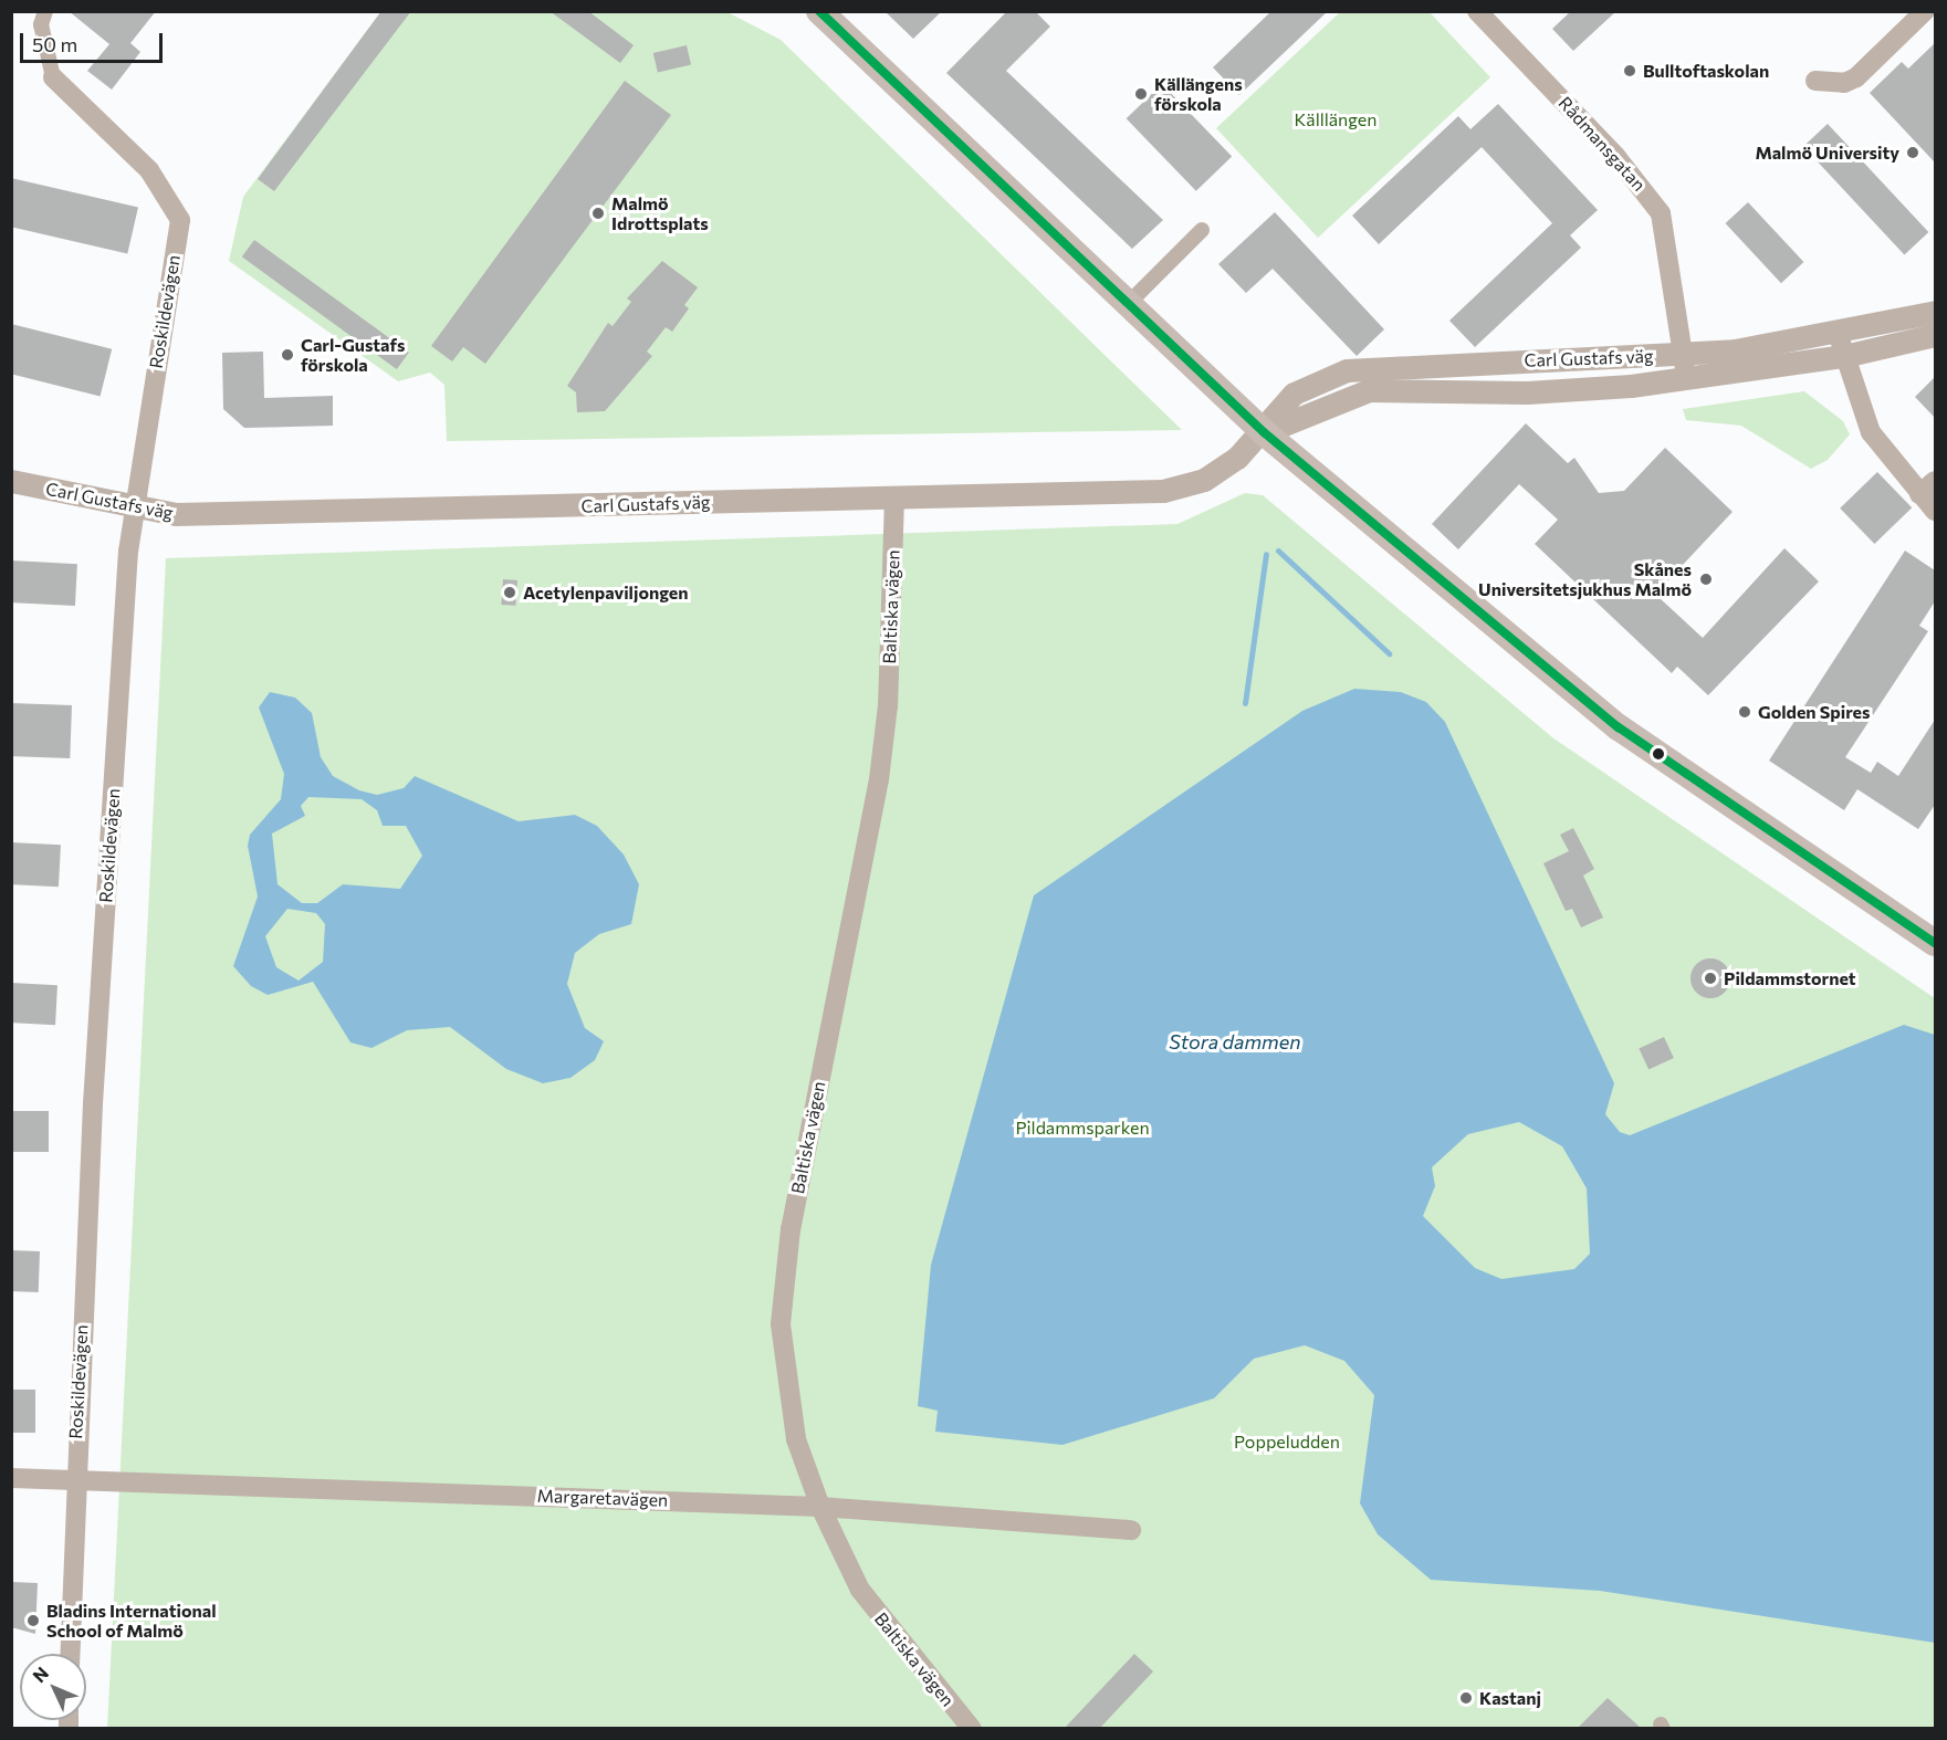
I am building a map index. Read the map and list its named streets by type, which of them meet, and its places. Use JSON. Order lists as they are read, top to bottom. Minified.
{"streets":{"street":["Rådmansgatan","Roskildevägen","Carl Gustafs väg","Baltiska vägen","Margaretavägen"]},"crossings":[["Rådmansgatan","Carl Gustafs väg"],["Roskildevägen","Carl Gustafs väg"],["Roskildevägen","Margaretavägen"],["Carl Gustafs väg","Baltiska vägen"],["Baltiska vägen","Margaretavägen"]],"water":["Stora dammen"],"parks":["Källlängen","Pildammsparken","Poppeludden"],"places":["Bulltoftaskolan","Källängens förskola","Malmö University","Malmö Idrottsplats","Carl-Gustafs förskola","Skånes Universitetsjukhus Malmö","Acetylenpaviljongen","Golden Spires","Pildammstornet","Bladins International School of Malmö","Kastanj"],"scale_bar":"50 m","north":"top left"}
